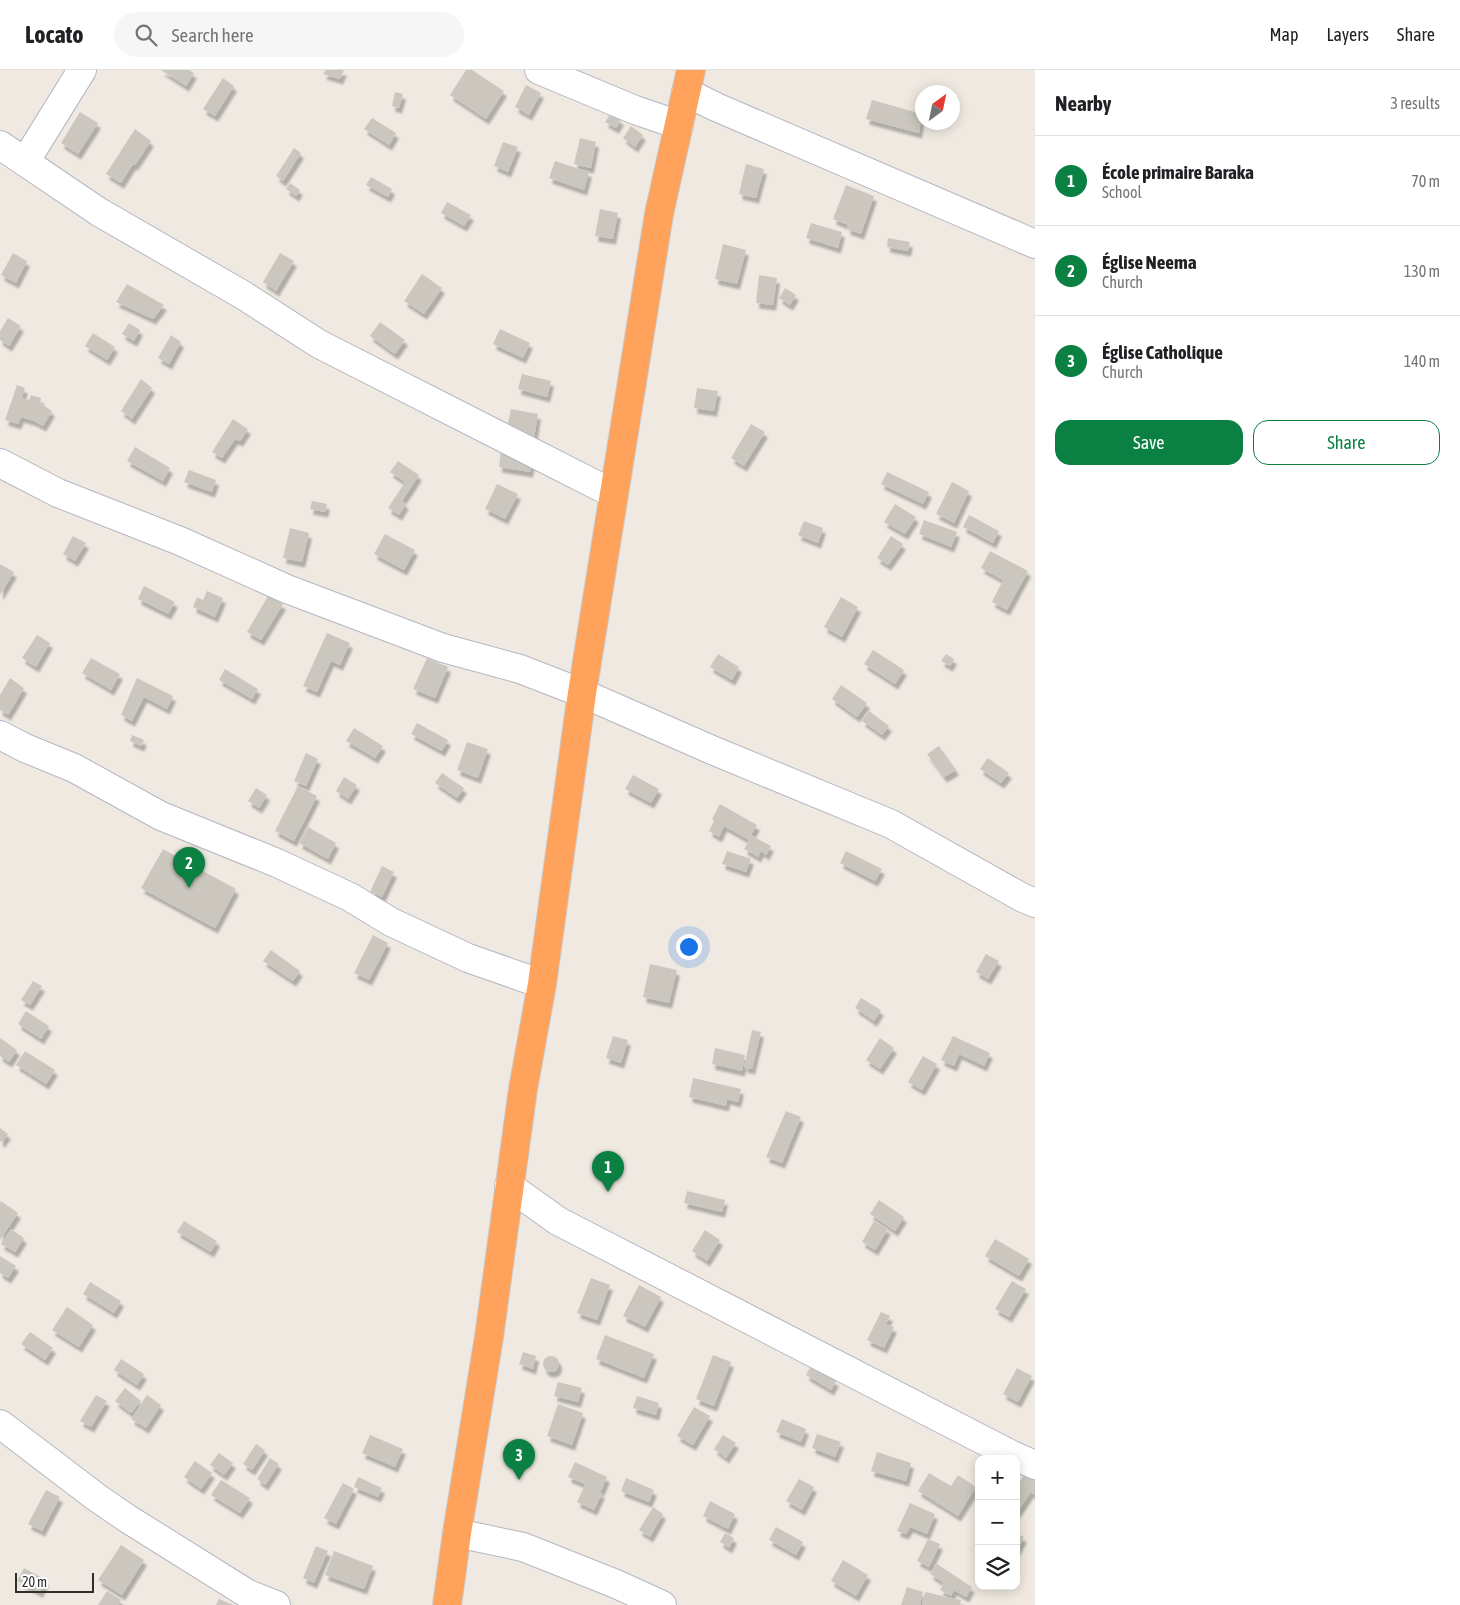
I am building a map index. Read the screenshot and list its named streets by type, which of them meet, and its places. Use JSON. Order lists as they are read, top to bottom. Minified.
{"scale_bar":"20 m","north":"top right","page":{"header":"Locato","search":"Search here","nav":["Map","Layers","Share"],"heading":["Nearby","3 results"],"list":[{"mark":"1","name":"École primaire Baraka","note":"School","value":"70 m"},{"mark":"2","name":"Église Neema","note":"Church","value":"130 m"},{"mark":"3","name":"Église Catholique","note":"Church","value":"140 m"}],"buttons":["Save","Share"],"pins":["2","1","3"],"map_buttons":["+","−"],"scale":"20 m"}}
